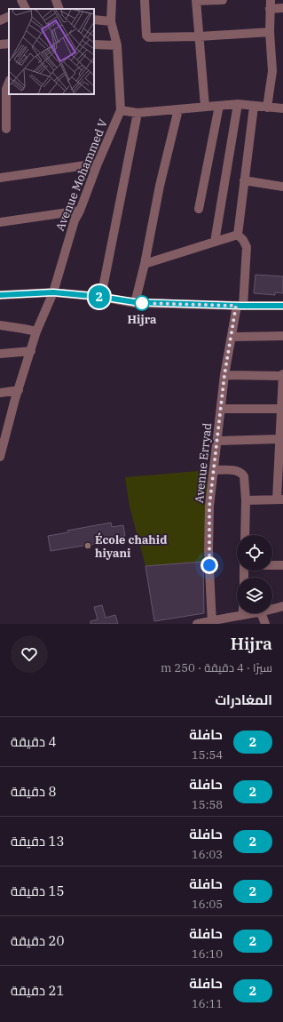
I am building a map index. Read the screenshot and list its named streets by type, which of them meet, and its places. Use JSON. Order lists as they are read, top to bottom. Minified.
{"streets":{"street":["Avenue Mohammed V","Avenue Erryad"]},"places":["Hijra","École chahid hiyani"],"lines":["bus line 2"],"page":{"on_map":"2","heading":[["Hijra","سيرًا · 4 دقيقة · 250 m"],"المغادرات"],"list":[{"mark":"2","name":"حافلة","note":"15:54","value":"4 دقيقة"},{"mark":"2","name":"حافلة","note":"15:58","value":"8 دقيقة"},{"mark":"2","name":"حافلة","note":"16:03","value":"13 دقيقة"},{"mark":"2","name":"حافلة","note":"16:05","value":"15 دقيقة"},{"mark":"2","name":"حافلة","note":"16:10","value":"20 دقيقة"},{"mark":"2","name":"حافلة","note":"16:11","value":"21 دقيقة"}]}}
